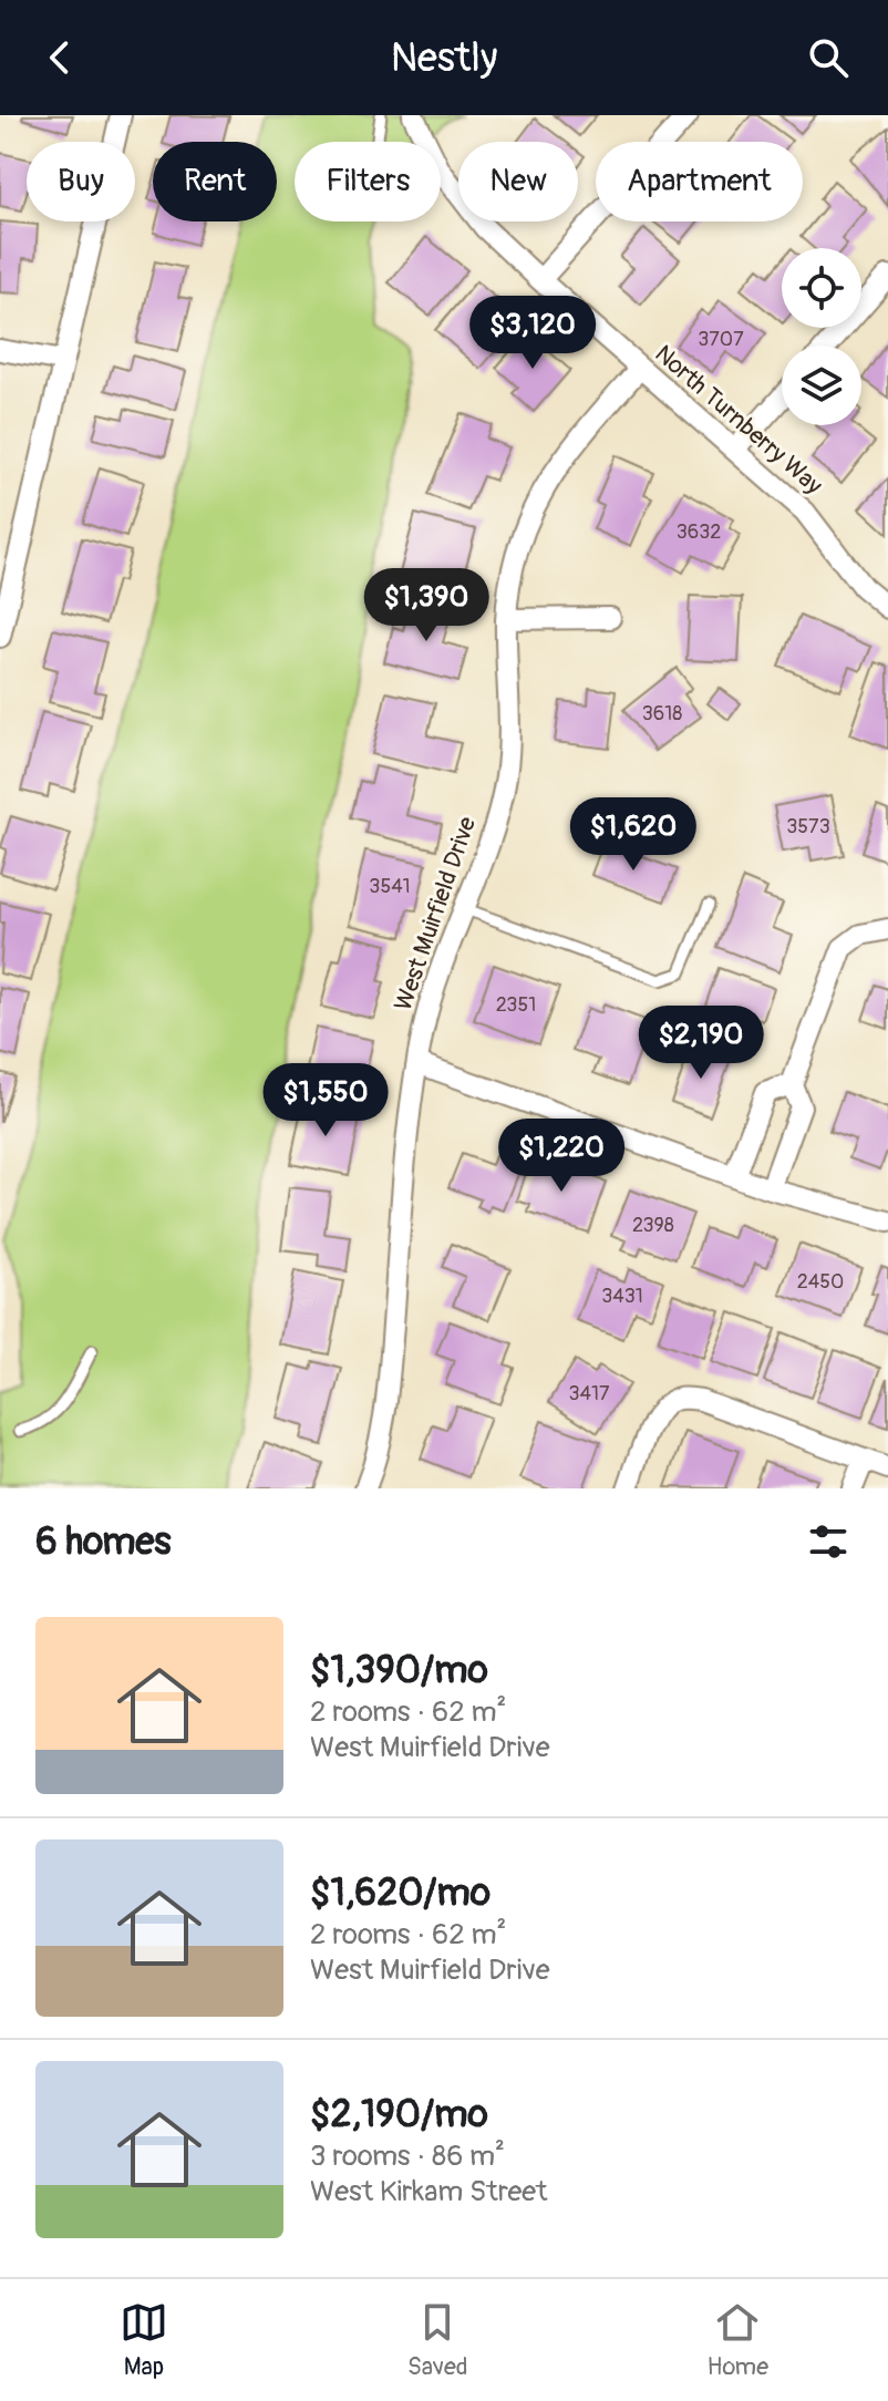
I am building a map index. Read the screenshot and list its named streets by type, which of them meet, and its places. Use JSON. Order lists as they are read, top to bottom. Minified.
{"streets":{"street":["North Turnberry Way","West Muirfield Drive"]},"crossings":[["North Turnberry Way","West Muirfield Drive"]],"house_numbers":["3707","3632","3618","3573","3541","2351","2398","2450","3431","3417"],"page":{"header":"Nestly","chip":["Buy","Rent","Filters","New","Apartment"],"price":["$3,120","$1,390","$1,620","$2,190","$1,550","$1,220"],"heading":"6 homes","list":[{"name":"$1,390/mo","note":"2 rooms · 62 m² · West Muirfield Drive"},{"name":"$1,620/mo","note":"2 rooms · 62 m² · West Muirfield Drive"},{"name":"$2,190/mo","note":"3 rooms · 86 m² · West Kirkam Street"}],"tabs":["Map","Saved","Home"]}}
